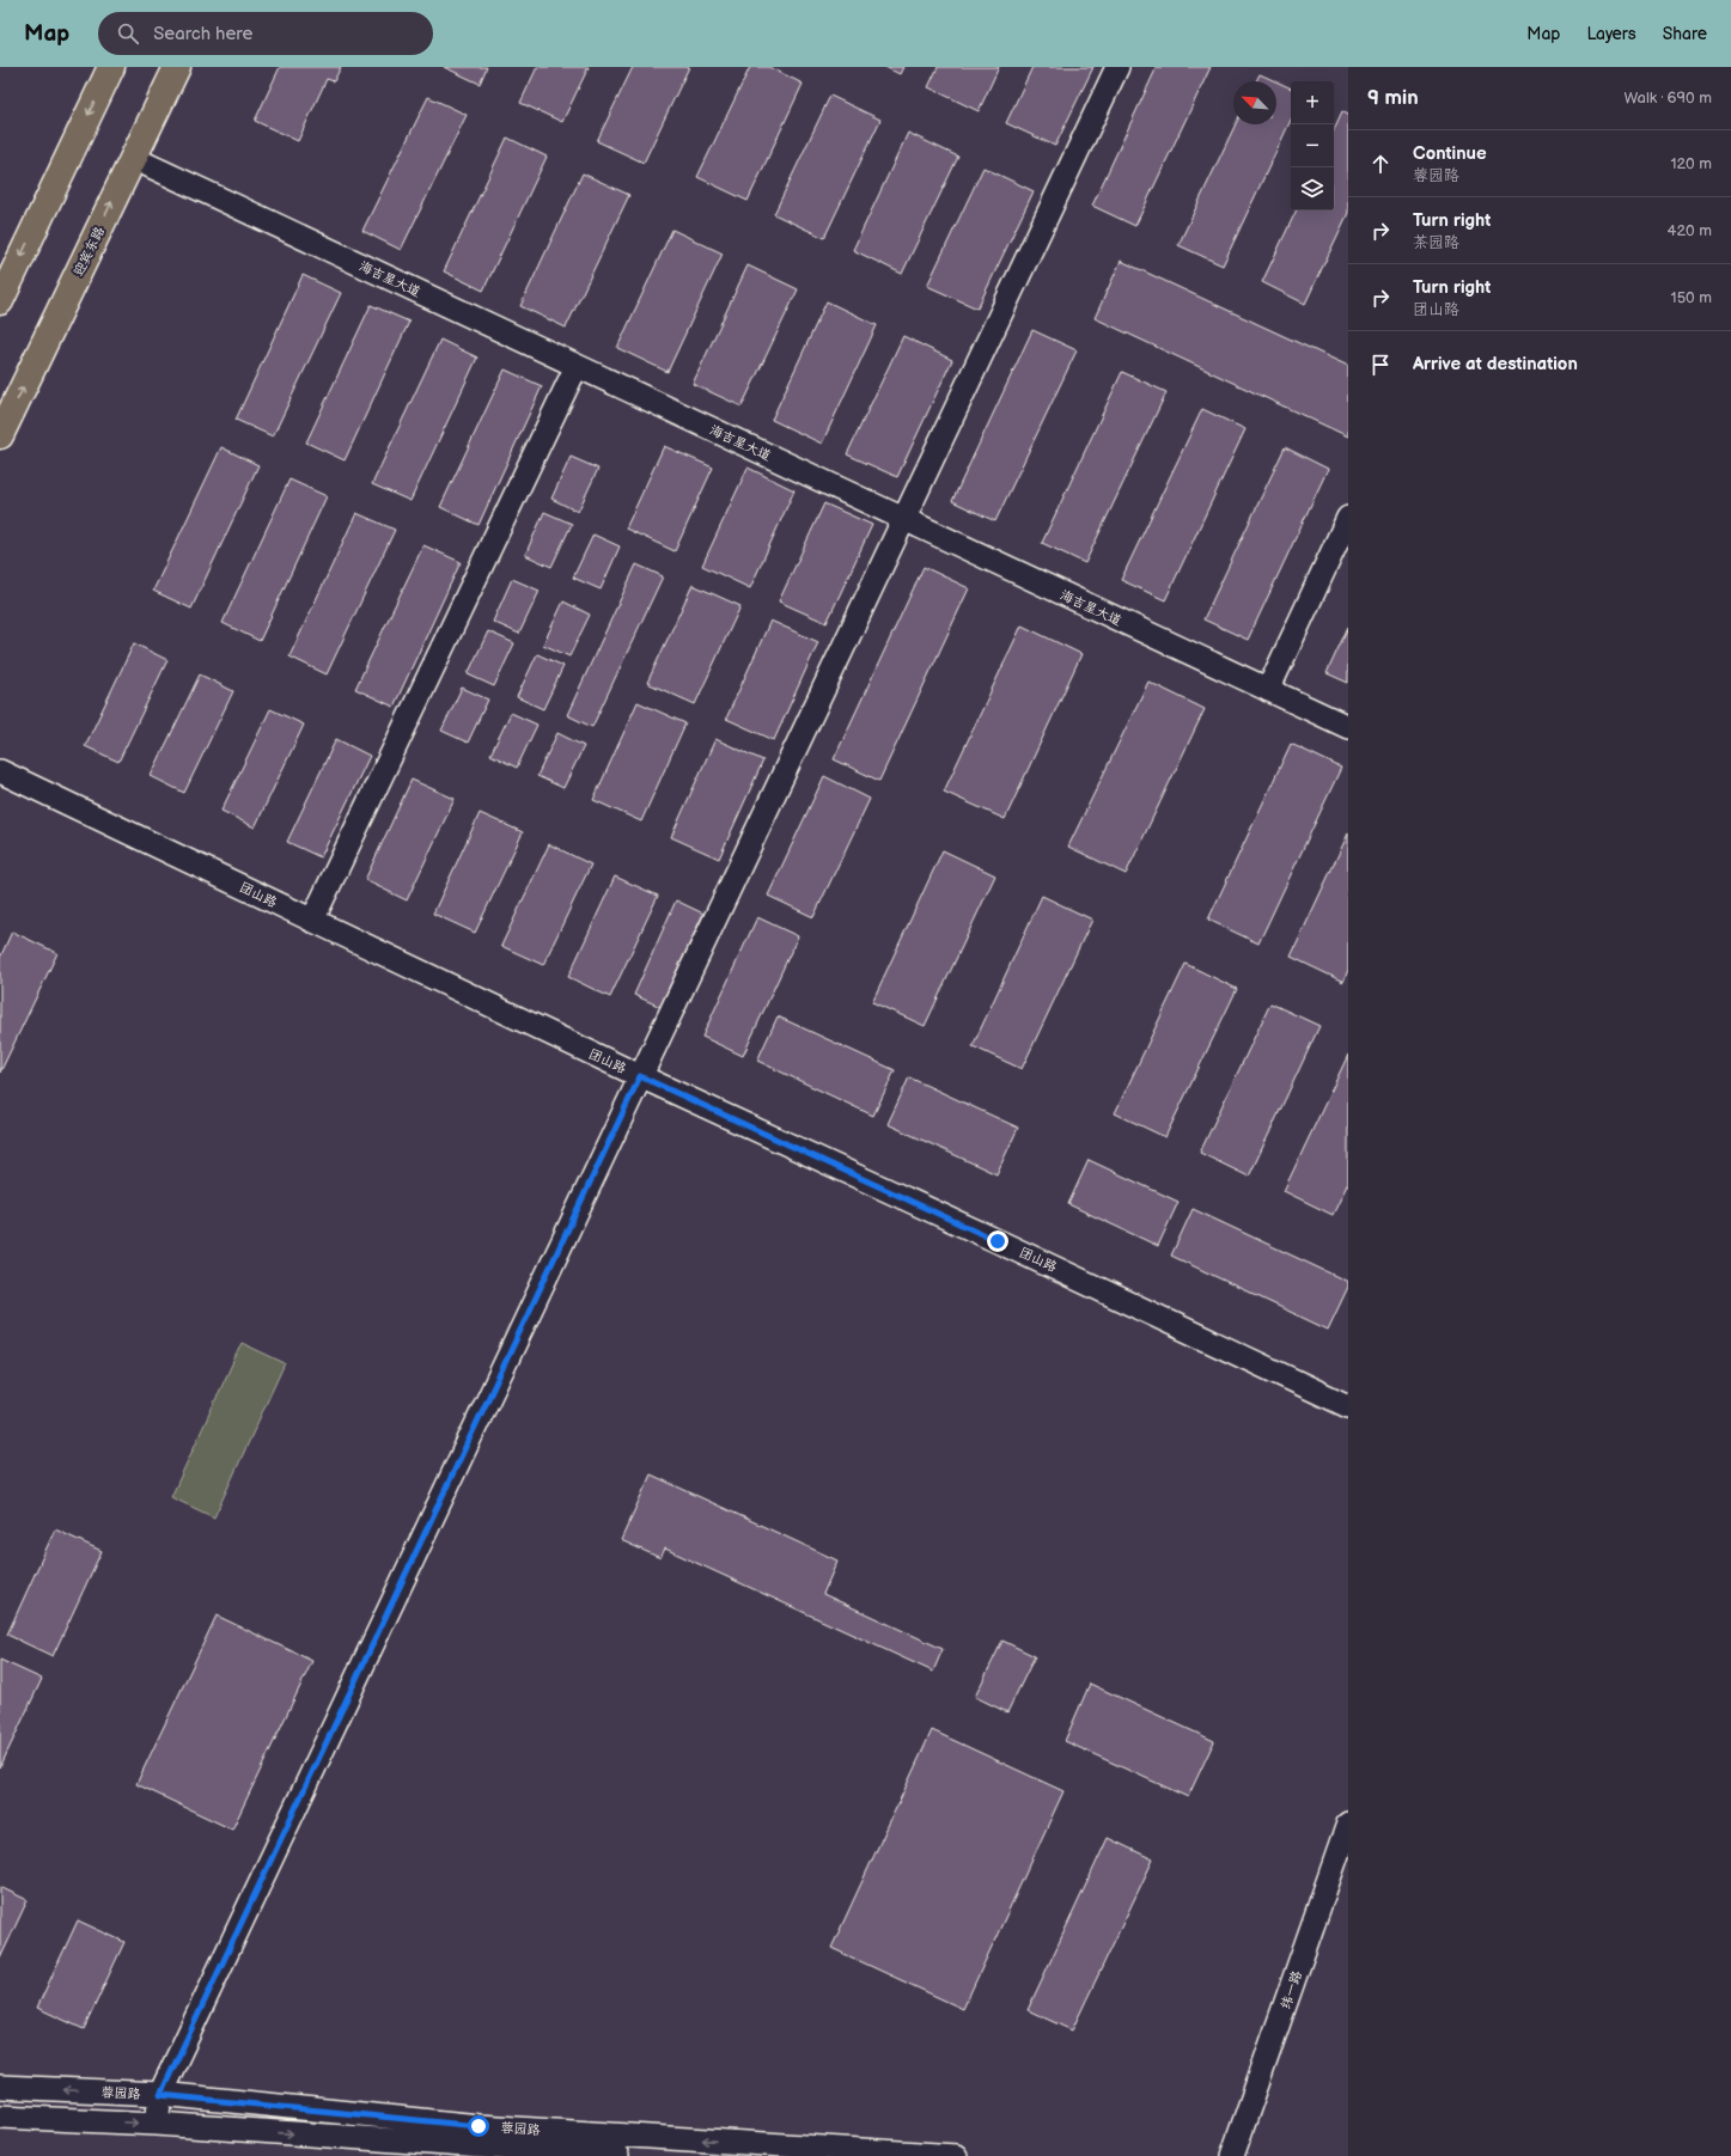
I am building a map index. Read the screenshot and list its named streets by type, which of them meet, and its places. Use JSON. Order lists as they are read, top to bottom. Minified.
{"streets":{"highway":["迎宾东路"],"street":["海吉星大道","团山路","纬一路","蓉园路"]},"crossings":[["迎宾东路","海吉星大道"]],"north":"top left","page":{"header":"Map","search":"Search here","nav":["Map","Layers","Share"],"heading":["9 min","Walk · 690 m"],"map_buttons":["+","−"],"list":[["Continue","蓉园路","120 m"],["Turn right","茶园路","420 m"],["Turn right","团山路","150 m"],"Arrive at destination"]}}
